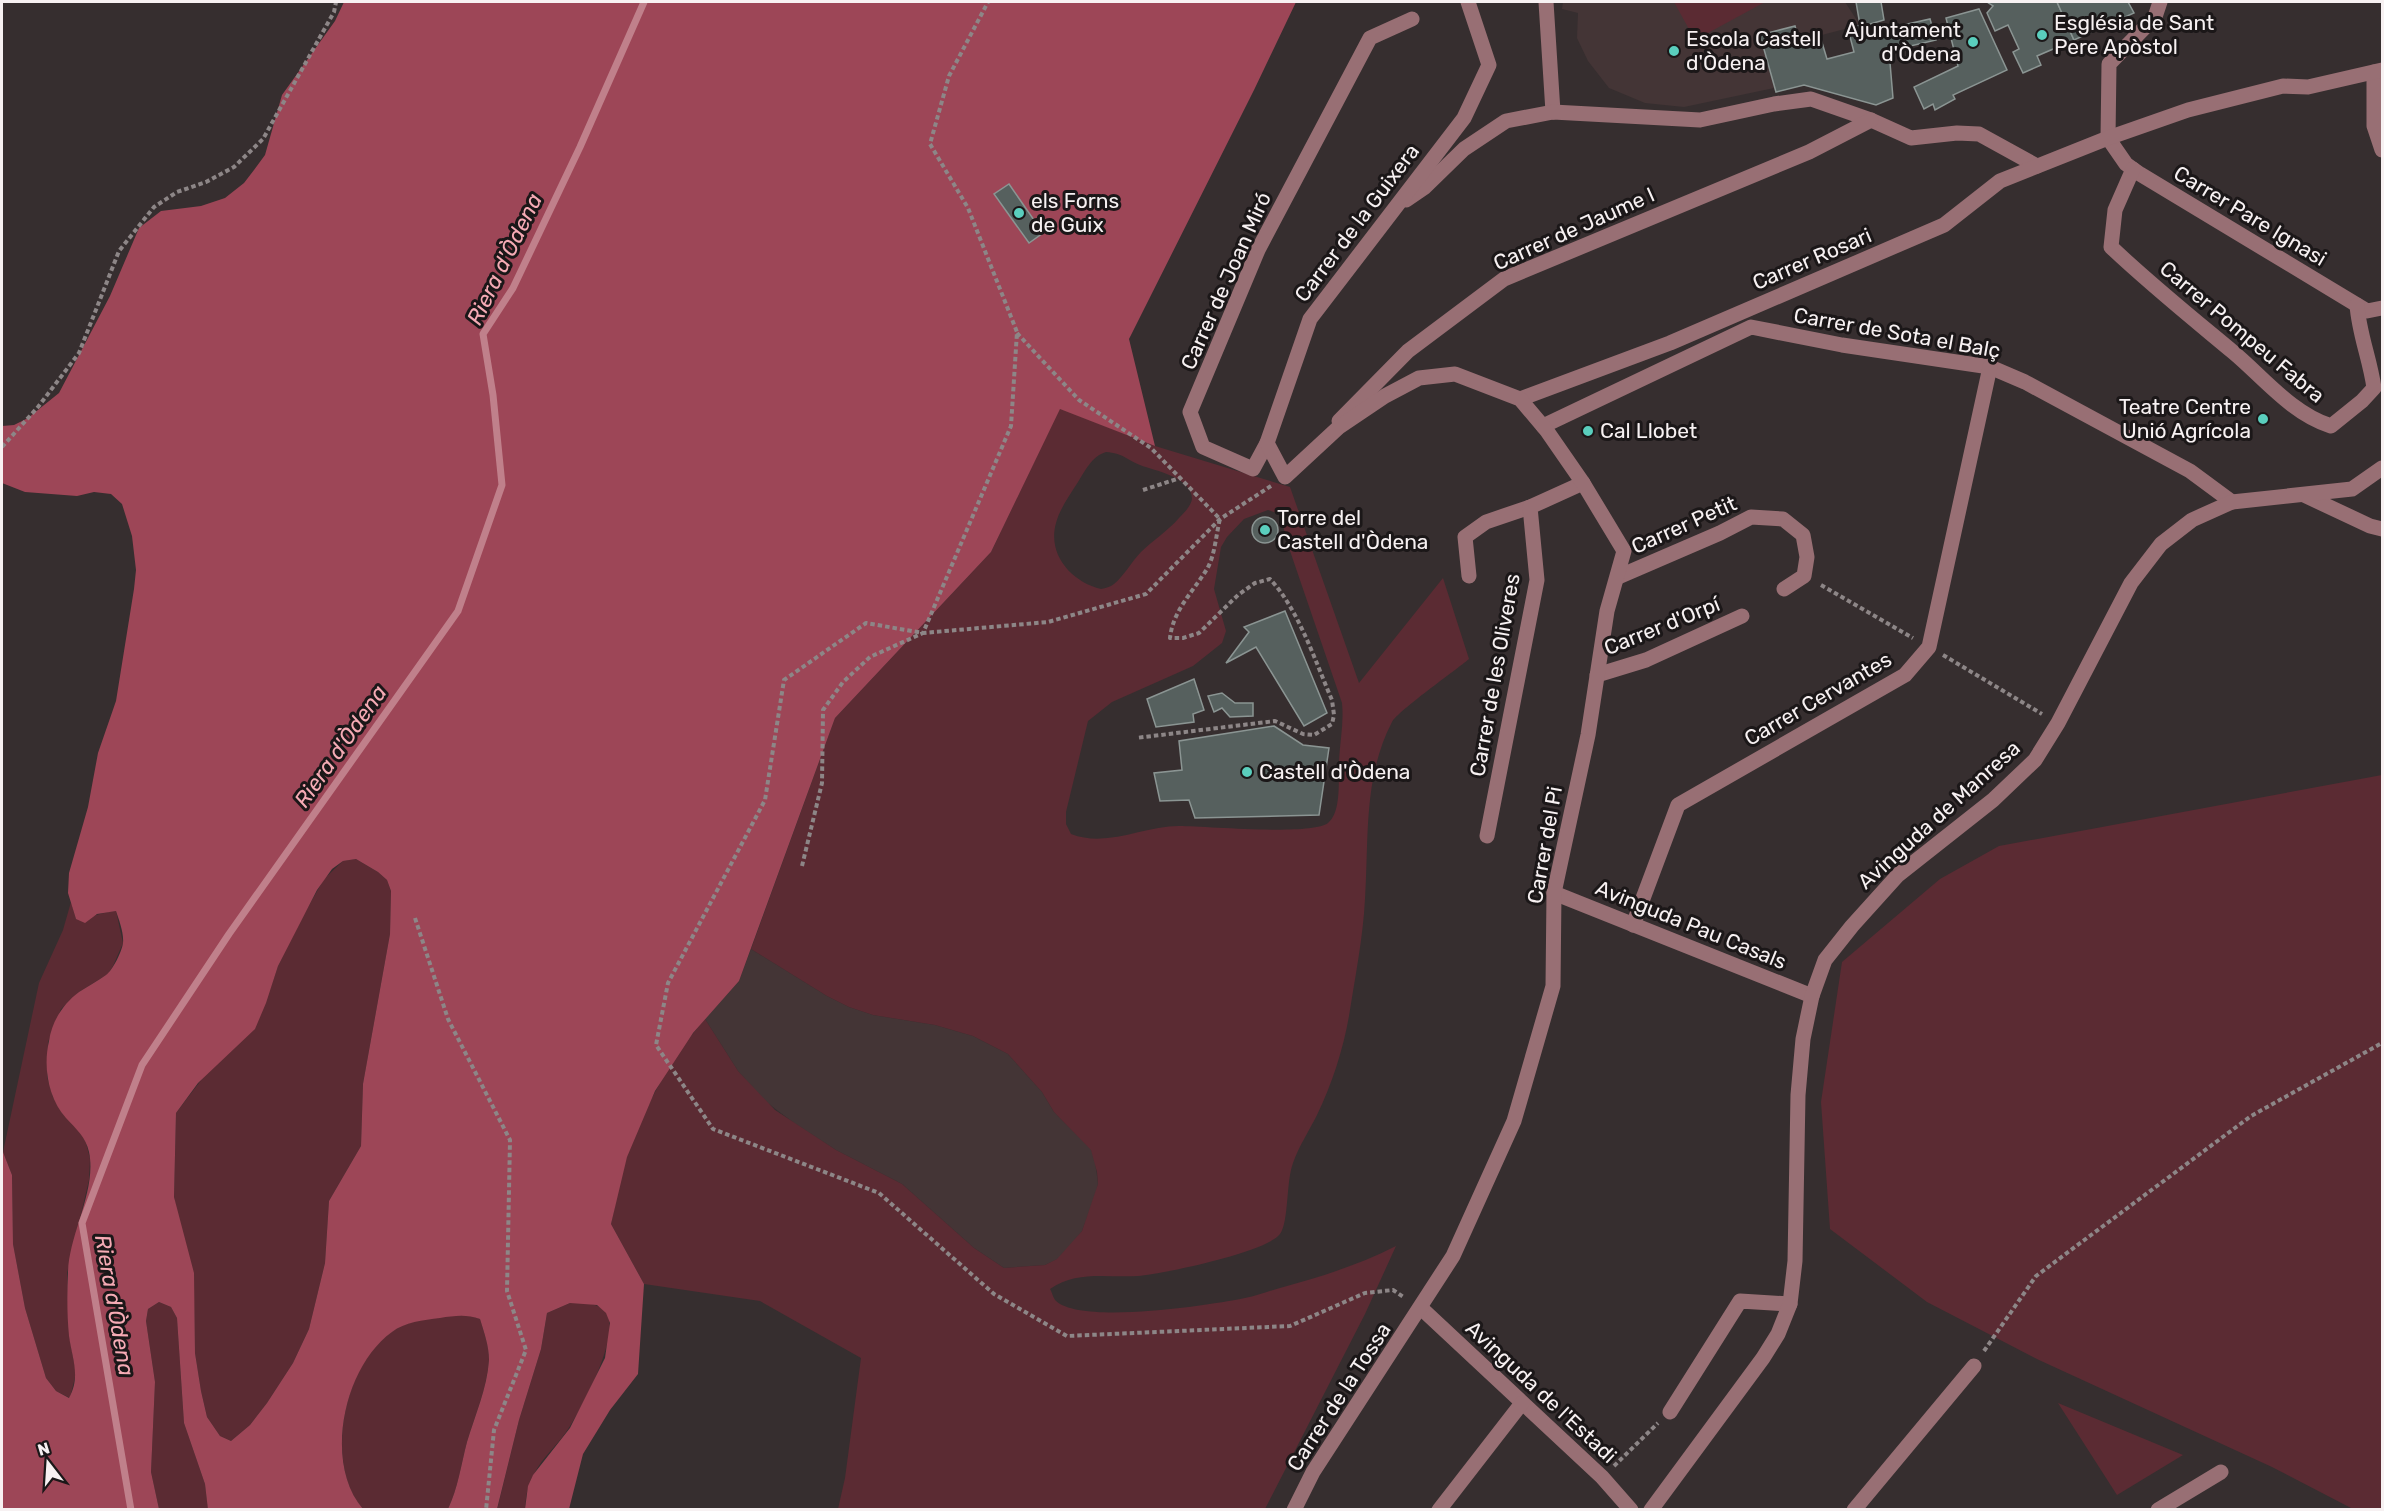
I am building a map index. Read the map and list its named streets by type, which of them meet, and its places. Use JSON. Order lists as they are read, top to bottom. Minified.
{"streets":{"street":["Carrer Pare Ignasi","Carrer de la Guixera","Carrer de Jaume I","Carrer Rosari","Carrer de Joan Miró","Carrer Pompeu Fabra","Carrer de Sota el Balç","Carrer Petit","Carrer d'Orpí","Carrer de les Oliveres","Carrer Cervantes","Avinguda de Manresa","Carrer del Pi","Avinguda Pau Casals","Avinguda de l'Estadi","Carrer de la Tossa"]},"crossings":[["Carrer Pare Ignasi","Carrer Rosari"],["Carrer Pare Ignasi","Carrer Pompeu Fabra"],["Carrer de la Guixera","Carrer de Joan Miró"],["Carrer Rosari","Carrer del Pi"],["Carrer de Sota el Balç","Carrer Cervantes"],["Carrer de Sota el Balç","Avinguda de Manresa"],["Carrer de Sota el Balç","Carrer del Pi"],["Carrer Petit","Carrer del Pi"],["Carrer d'Orpí","Carrer del Pi"],["Carrer Cervantes","Avinguda Pau Casals"],["Avinguda de Manresa","Avinguda Pau Casals"],["Carrer del Pi","Avinguda Pau Casals"],["Carrer del Pi","Avinguda de l'Estadi"],["Carrer del Pi","Carrer de la Tossa"],["Avinguda de l'Estadi","Carrer de la Tossa"]],"water":["Riera d'Òdena"],"places":["Església de Sant Pere Apòstol","Ajuntament d'Òdena","Escola Castell d'Òdena","els Forns de Guix","Teatre Centre Unió Agrícola","Cal Llobet","Torre del Castell d'Òdena","Castell d'Òdena"],"north":"top"}
